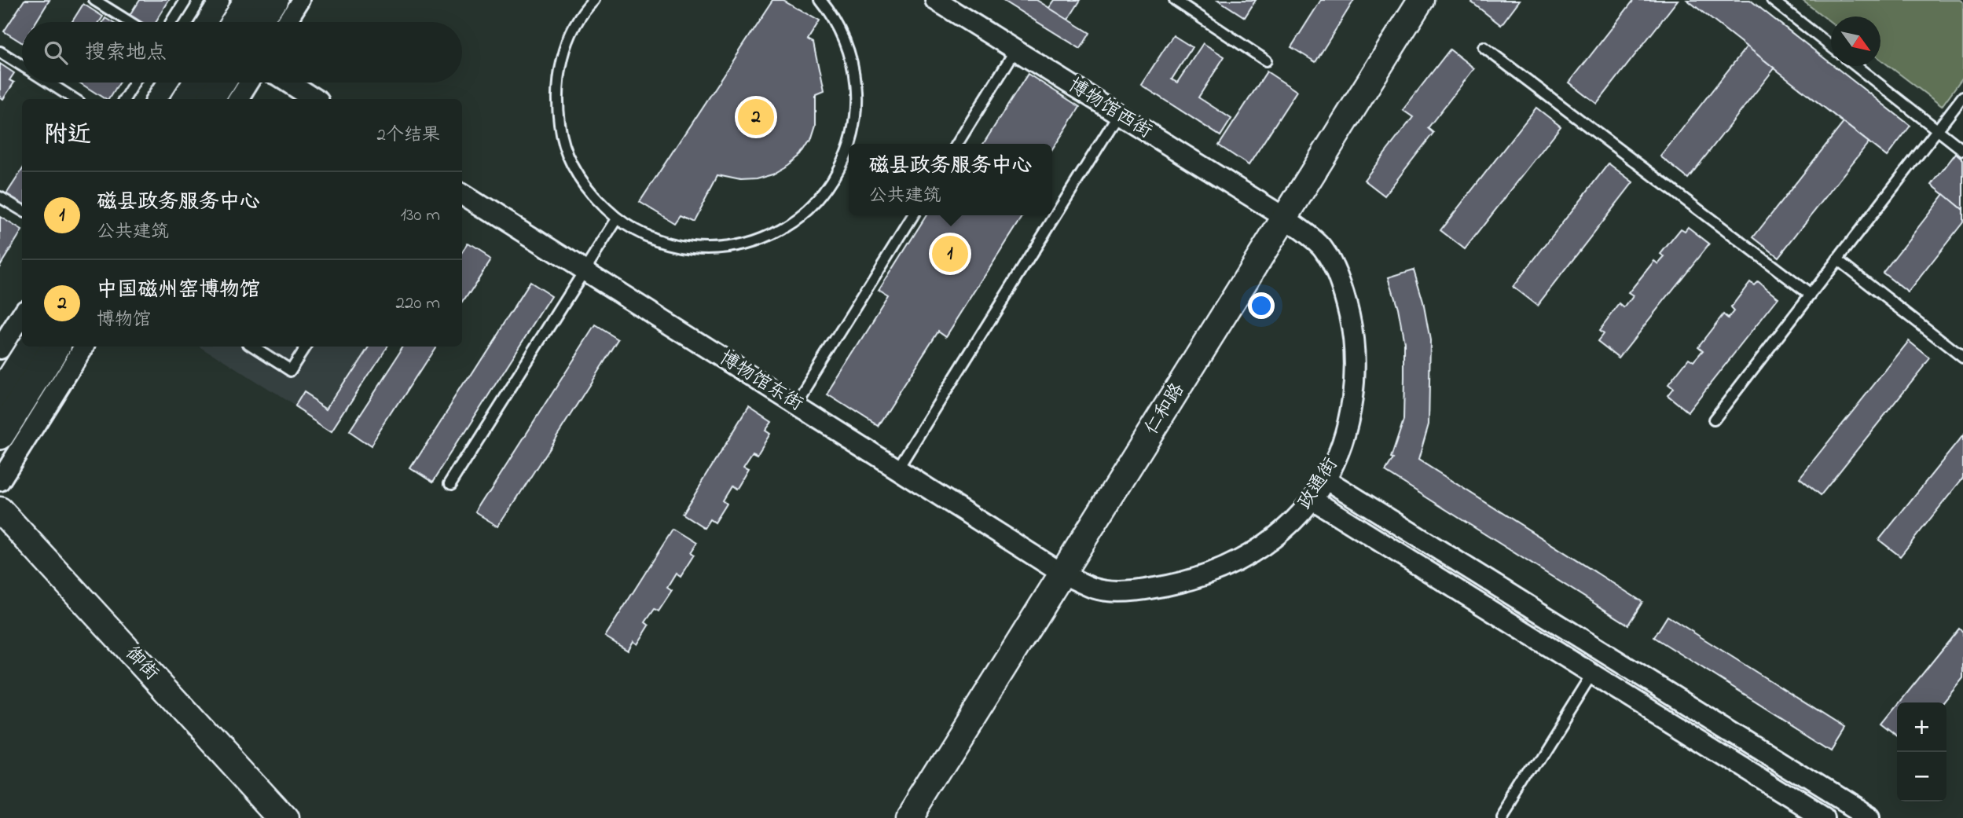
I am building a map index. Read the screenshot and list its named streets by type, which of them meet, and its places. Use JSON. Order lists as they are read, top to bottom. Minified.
{"streets":{"street":["博物馆西街","博物馆东街","仁和路","政通街","御街"]},"crossings":[["博物馆西街","仁和路"],["博物馆西街","政通街"],["博物馆东街","仁和路"],["博物馆东街","政通街"],["仁和路","政通街"]],"north":"bottom right","page":{"search":"搜索地点","pins":["2","1"],"heading":["附近","2个结果"],"popup":["磁县政务服务中心","公共建筑"],"list":[{"mark":"1","name":"磁县政务服务中心","note":"公共建筑","value":"130 m"},{"mark":"2","name":"中国磁州窑博物馆","note":"博物馆","value":"220 m"}],"map_buttons":["+","−"]}}
